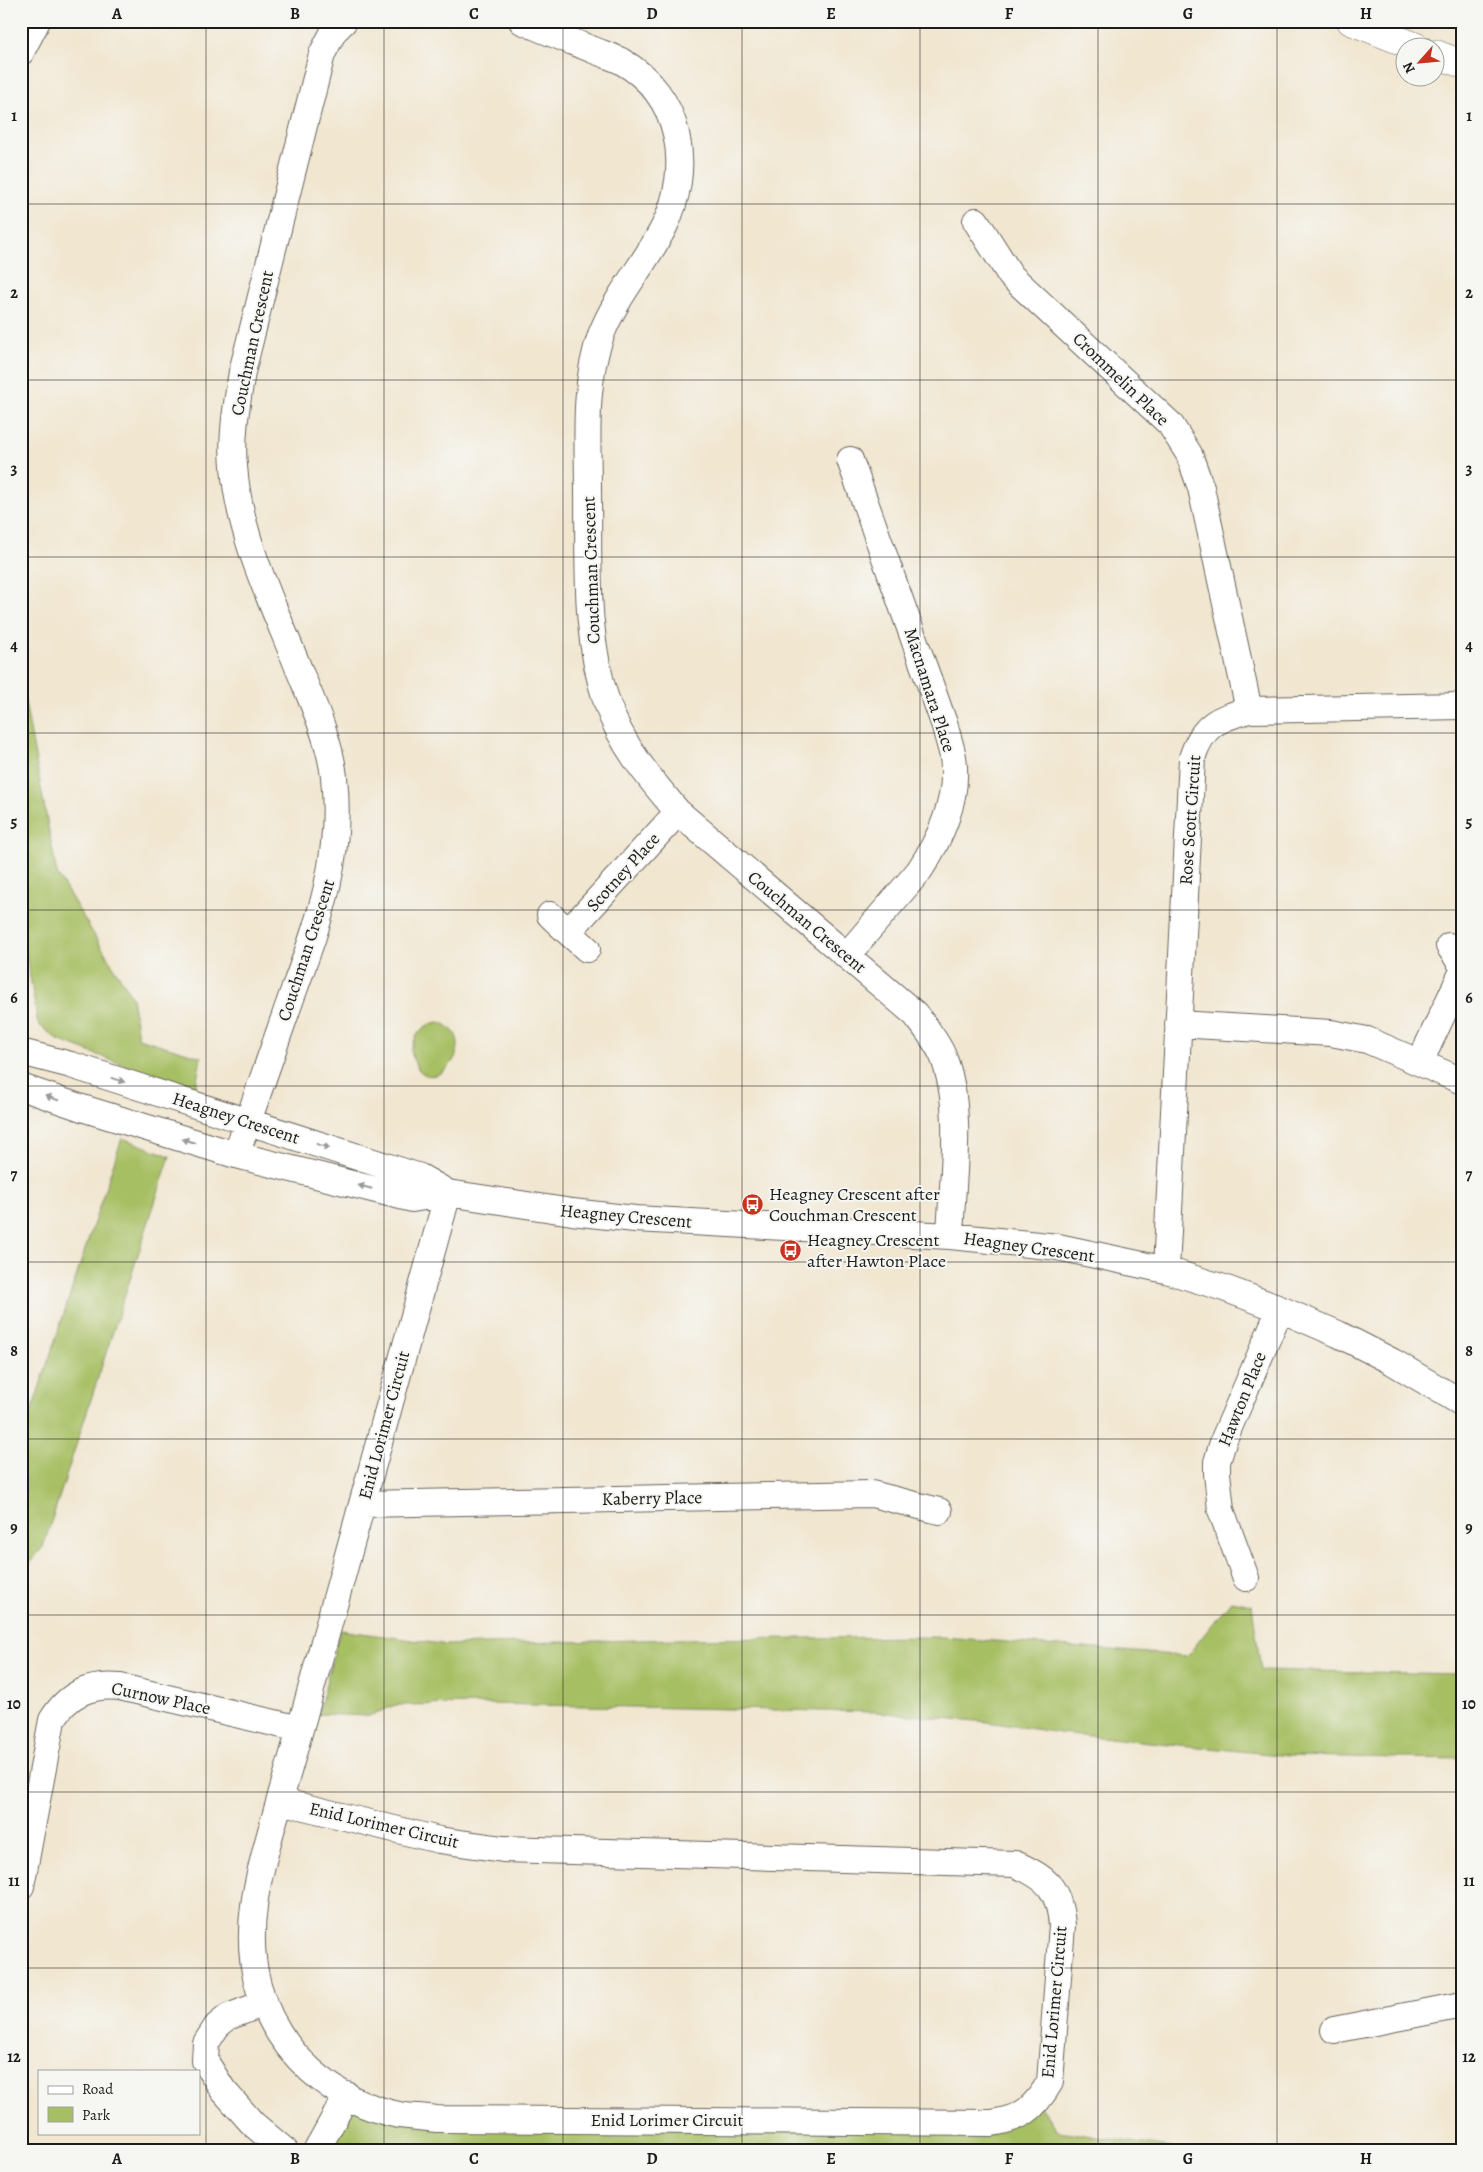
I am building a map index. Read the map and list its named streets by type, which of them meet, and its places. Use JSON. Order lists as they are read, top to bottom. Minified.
{"streets":{"street":["Couchman Crescent","Crommelin Place","Macnamara Place","Rose Scott Circuit","Scotney Place","Heagney Crescent","Hawton Place","Enid Lorimer Circuit","Kaberry Place","Curnow Place"]},"crossings":[["Couchman Crescent","Macnamara Place"],["Couchman Crescent","Scotney Place"],["Couchman Crescent","Heagney Crescent"],["Crommelin Place","Rose Scott Circuit"],["Rose Scott Circuit","Heagney Crescent"],["Heagney Crescent","Hawton Place"],["Heagney Crescent","Enid Lorimer Circuit"],["Enid Lorimer Circuit","Kaberry Place"],["Enid Lorimer Circuit","Curnow Place"]],"places":{"bus stop":["Heagney Crescent after Couchman Crescent","Heagney Crescent after Hawton Place"]},"legend":["Road","Park"],"north":"bottom left","grid":{"columns":["A","B","C","D","E","F","G","H"],"rows":["1","2","3","4","5","6","7","8","9","10","11","12"]}}
